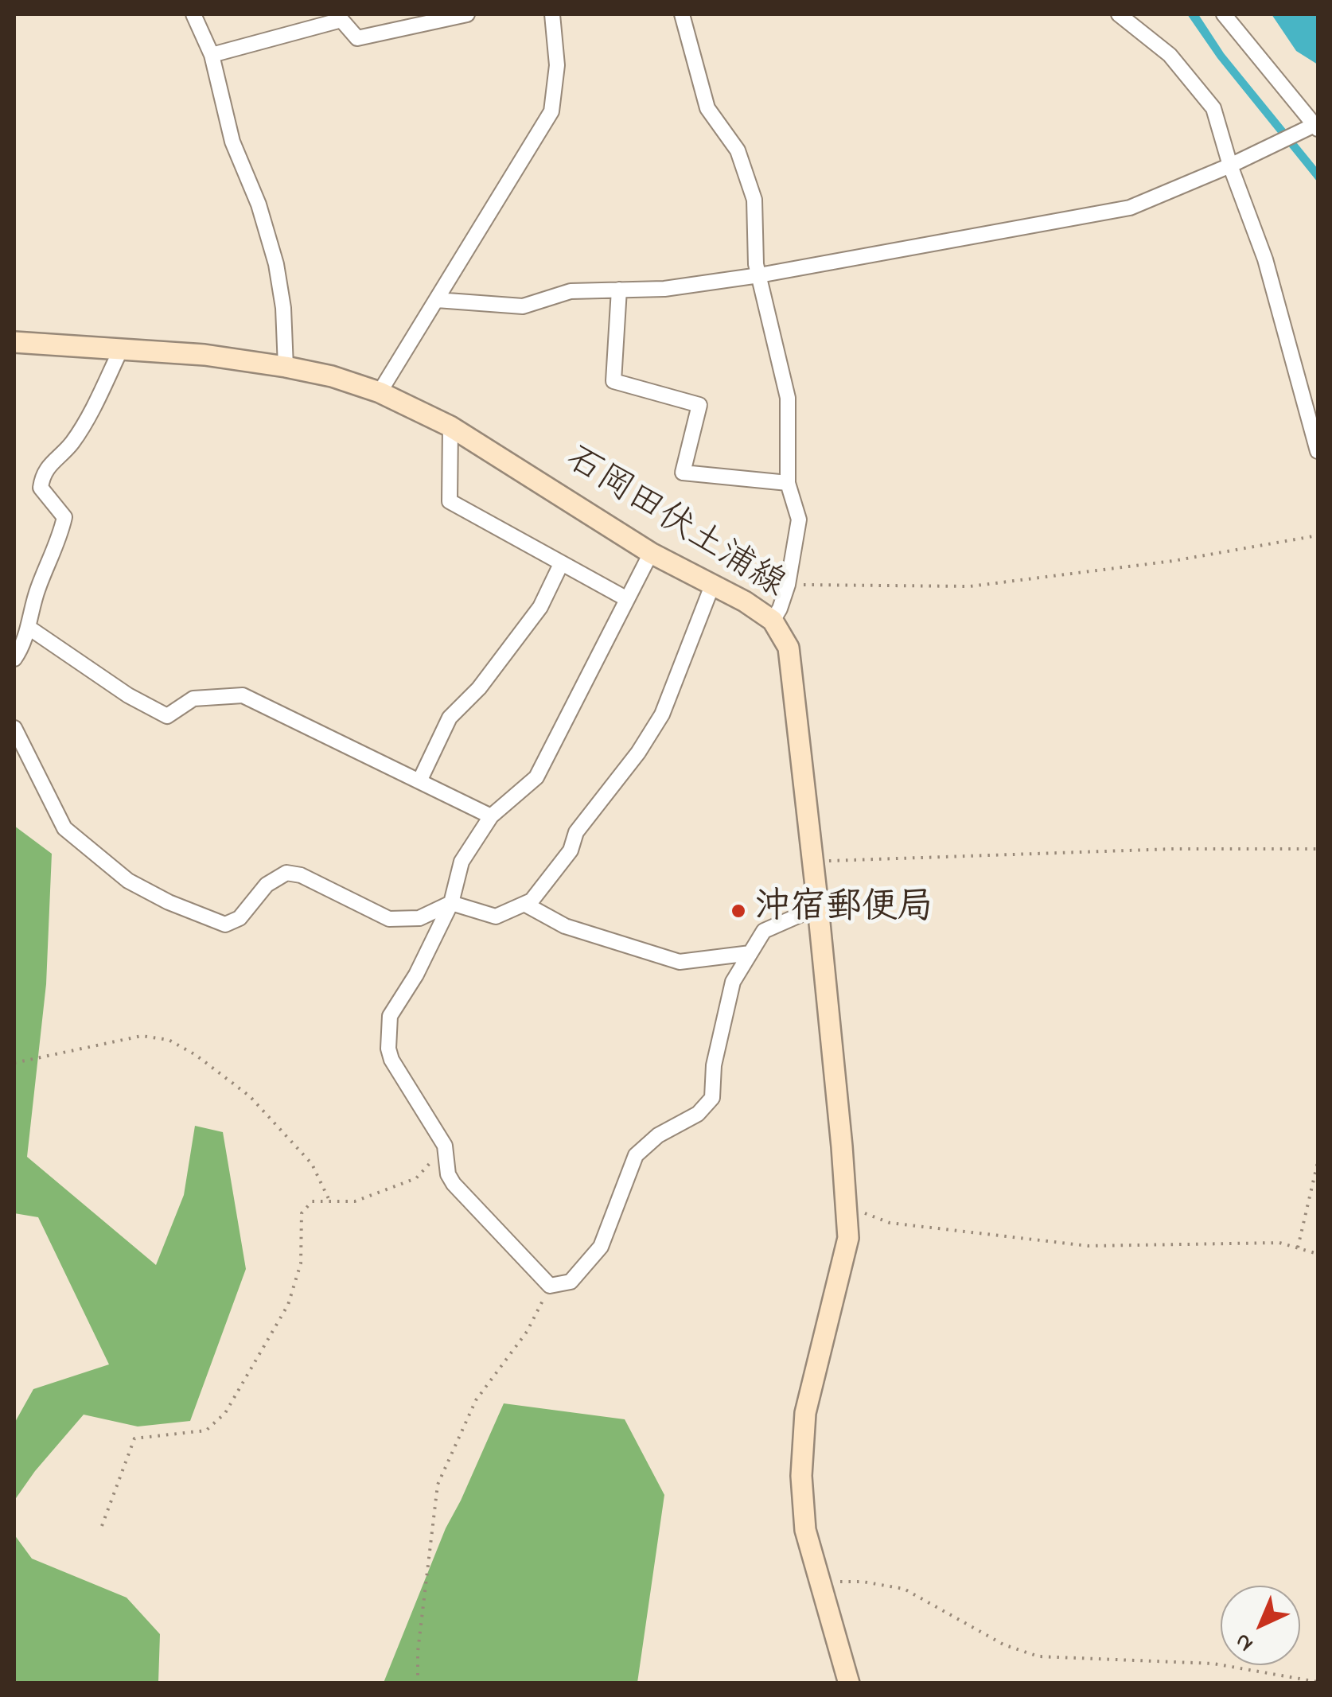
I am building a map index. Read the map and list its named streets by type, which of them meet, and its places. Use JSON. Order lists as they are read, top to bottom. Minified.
{"streets":{"main road":["石岡田伏土浦線"]},"places":["沖宿郵便局"],"north":"bottom left"}
